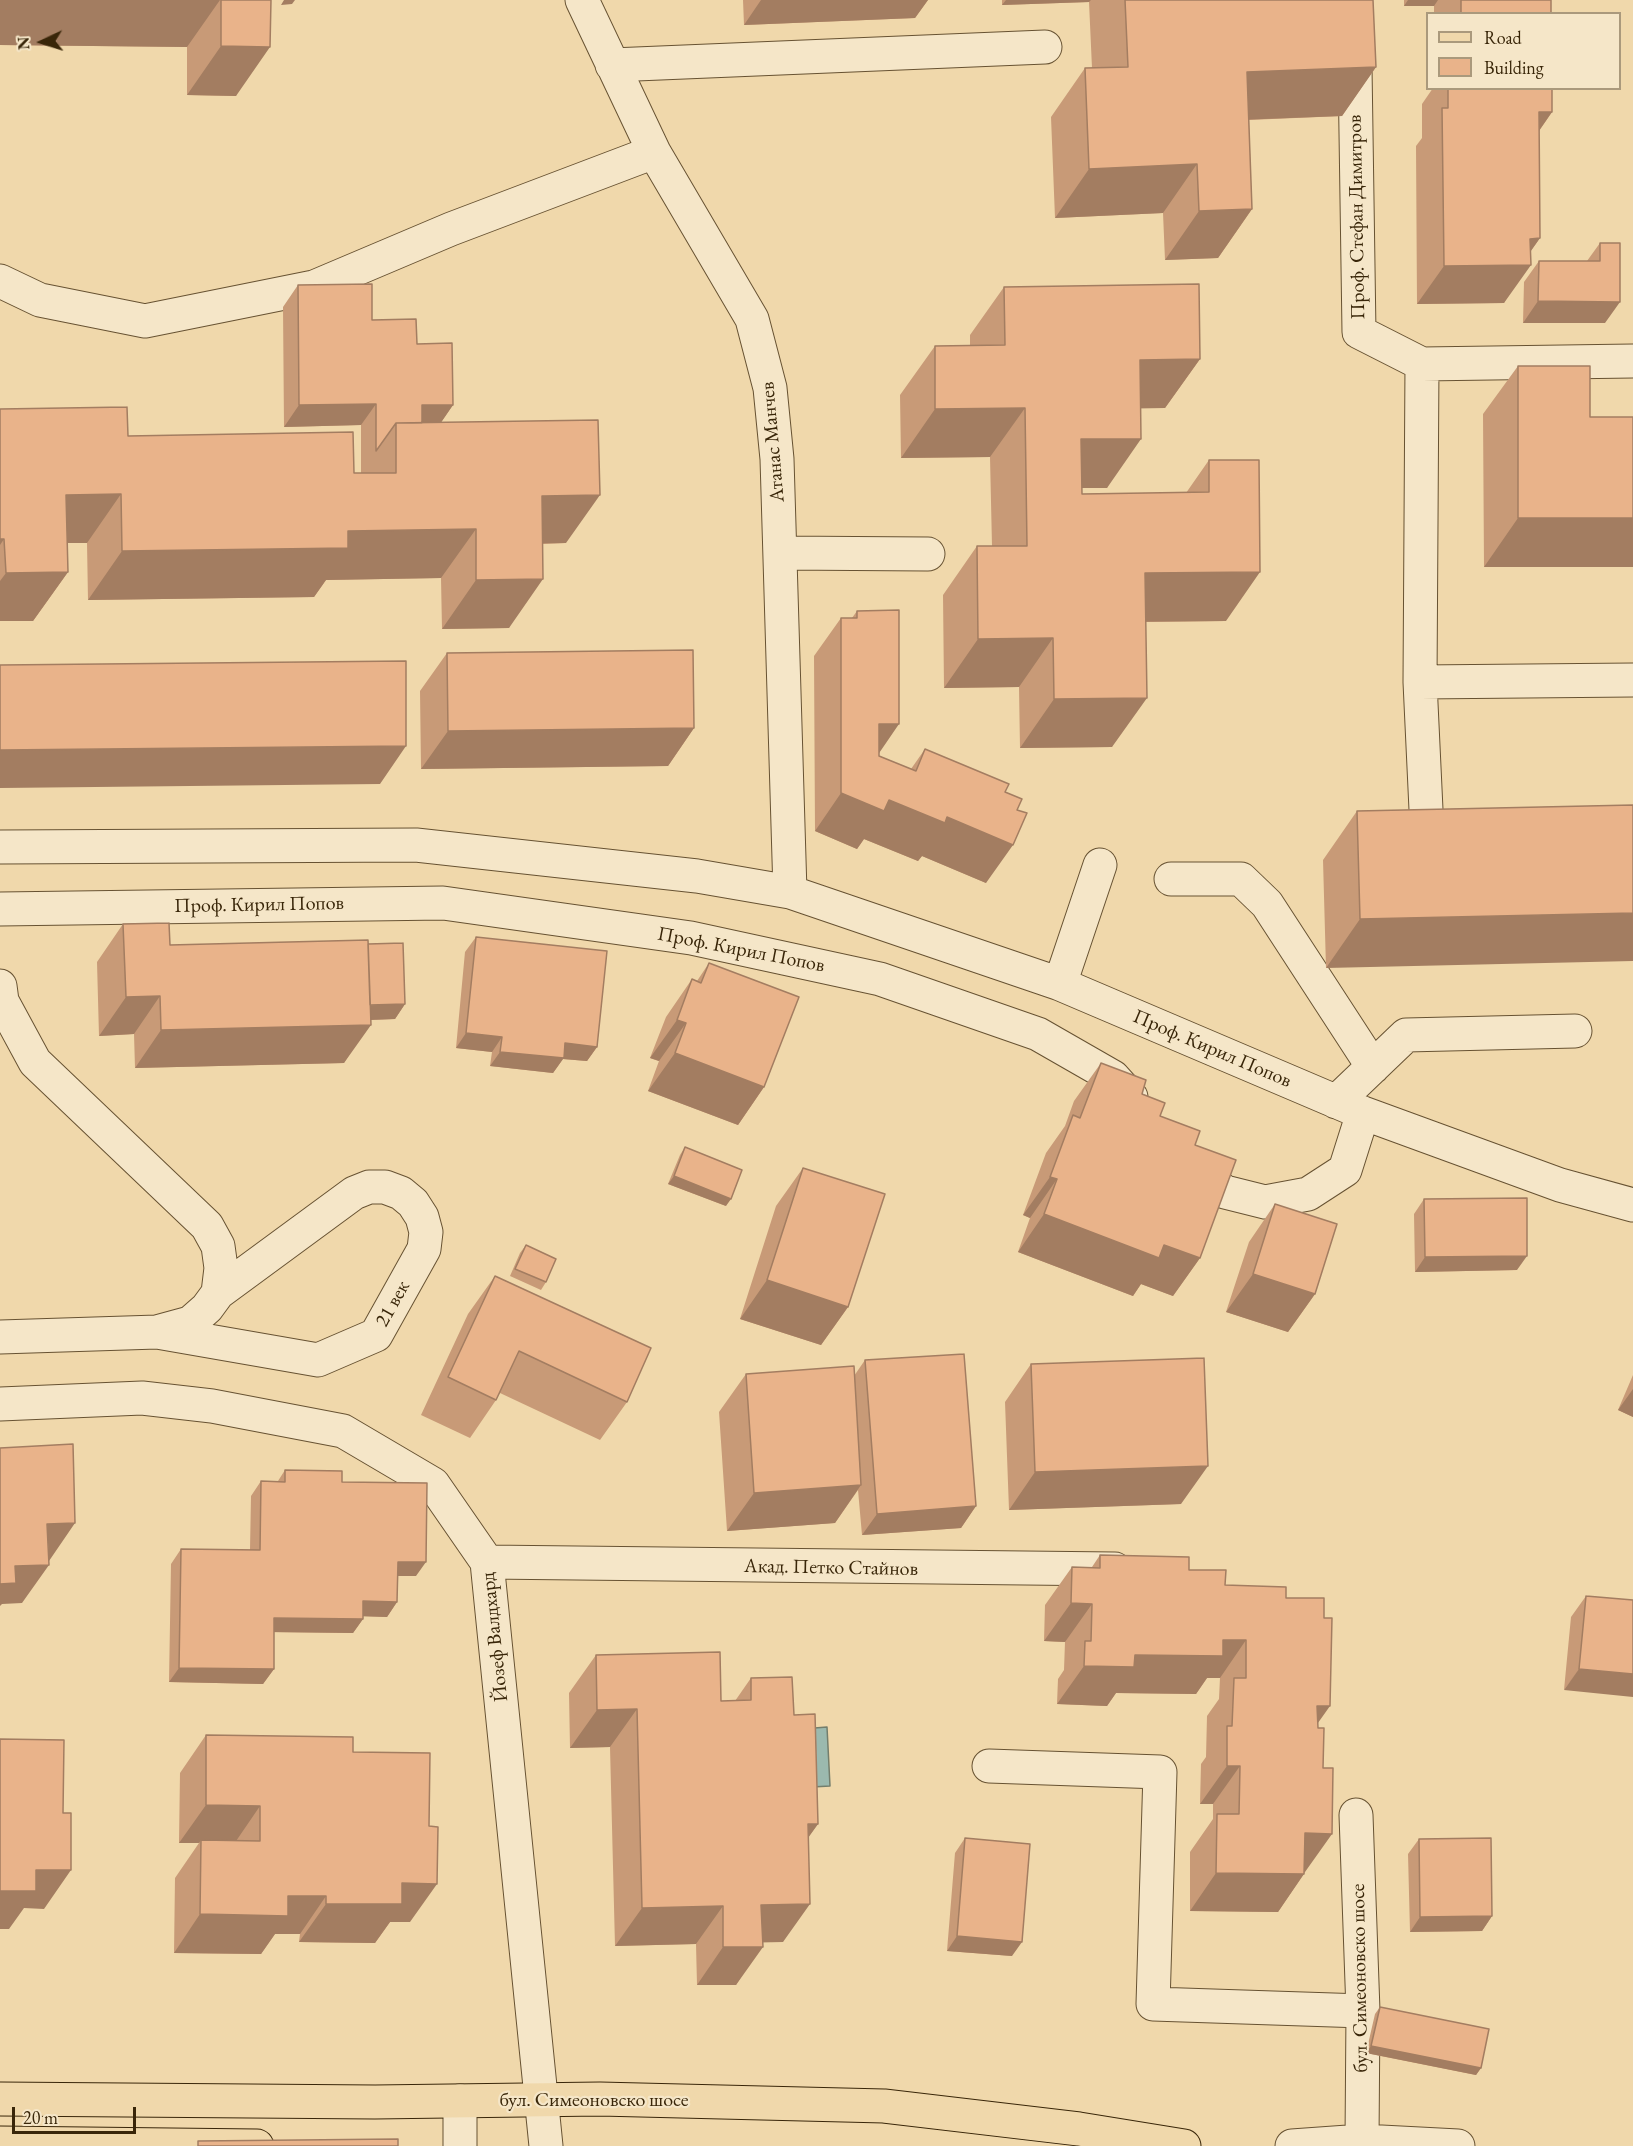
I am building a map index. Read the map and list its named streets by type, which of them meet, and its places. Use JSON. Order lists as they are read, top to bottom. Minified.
{"streets":{"main road":["бул. Симеоновско шосе"],"street":["Проф. Стефан Димитров","Атанас Манчев","Проф. Кирил Попов","21 век","Акад. Петко Стайнов","Йозеф Валдхард"]},"crossings":[["Атанас Манчев","Проф. Кирил Попов"],["Акад. Петко Стайнов","Йозеф Валдхард"],["Йозеф Валдхард","бул. Симеоновско шосе"]],"legend":["Road","Building"],"scale_bar":"20 m","north":"left"}
